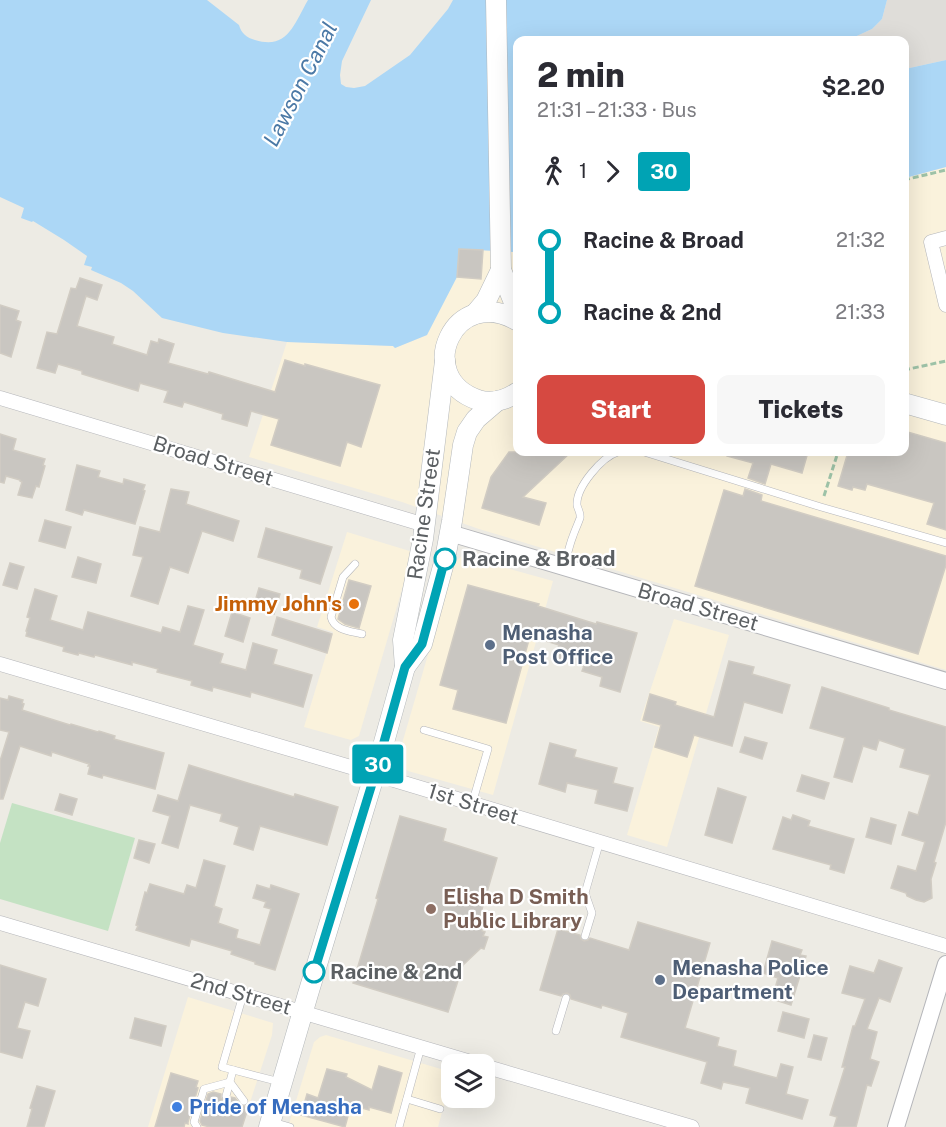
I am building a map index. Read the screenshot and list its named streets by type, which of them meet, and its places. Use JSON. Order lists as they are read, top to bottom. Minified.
{"streets":{"main road":["Racine Street"],"street":["Broad Street","1st Street","2nd Street"]},"crossings":[["Broad Street","Racine Street"],["Racine Street","1st Street"],["Racine Street","2nd Street"]],"water":["Lawson Canal"],"places":["Racine & Broad","Jimmy John's","Menasha Post Office","Elisha D Smith Public Library","Racine & 2nd","Menasha Police Department","Pride of Menasha"],"lines":["bus line 30"],"page":{"on_map":"30","heading":["2 min","21:31 – 21:33 · Bus","$2.20"],"legs":["1","30"],"list":[{"name":"Racine & Broad","value":"21:32"},{"name":"Racine & 2nd","value":"21:33"}],"buttons":["Start","Tickets"]}}
